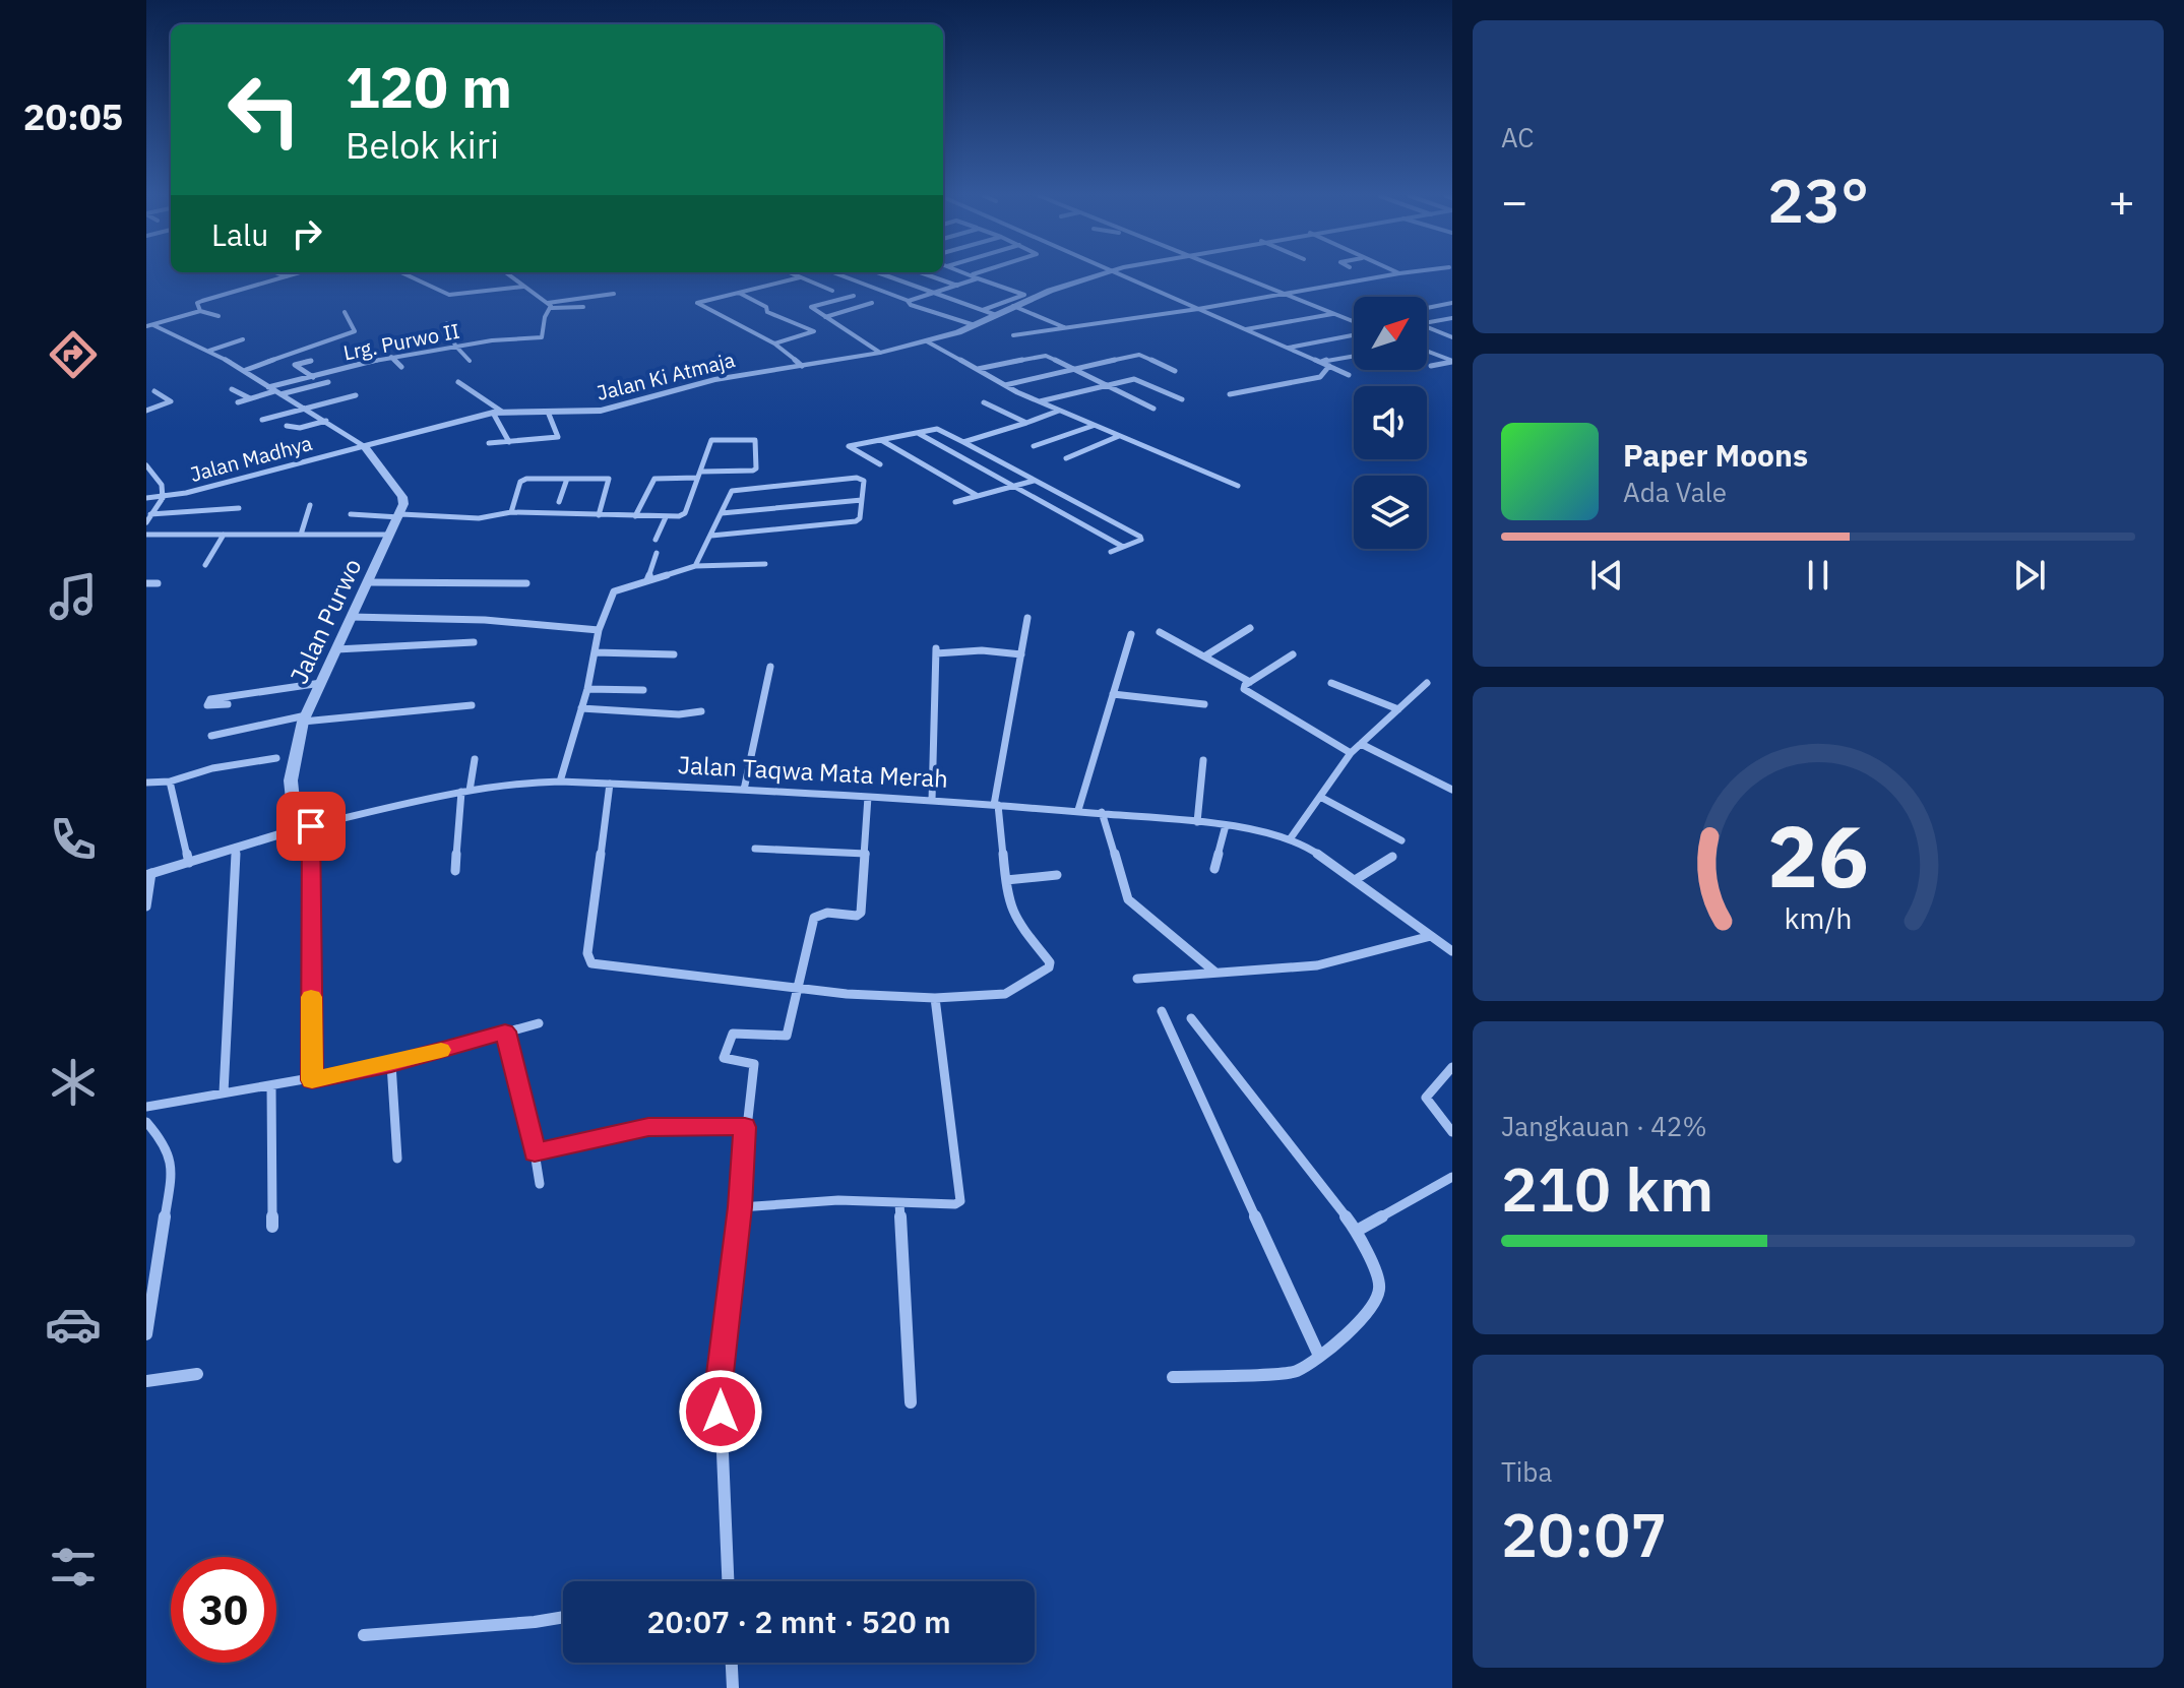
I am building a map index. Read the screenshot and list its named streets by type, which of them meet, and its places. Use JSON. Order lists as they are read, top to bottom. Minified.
{"streets":{"street":["Lrg. Purwo II","Jalan Ki Atmaja","Jalan Madhya","Jalan Purwo","Jalan Taqwa Mata Merah"]},"crossings":[["Jalan Ki Atmaja","Jalan Madhya"],["Jalan Purwo","Jalan Taqwa Mata Merah"]],"north":"top right","page":{"tabs":"20:05","tile":["AC",["Jangkauan · 42%","210 km"],["Tiba","20:07"]],"turn":["120 m","Belok kiri"],"heat":["−","23°","+"],"then":"Lalu","song":["Paper Moons","Ada Vale"],"limit":"30","trip":"20:07 · 2 mnt · 520 m","gauge":["26","km/h"]}}
